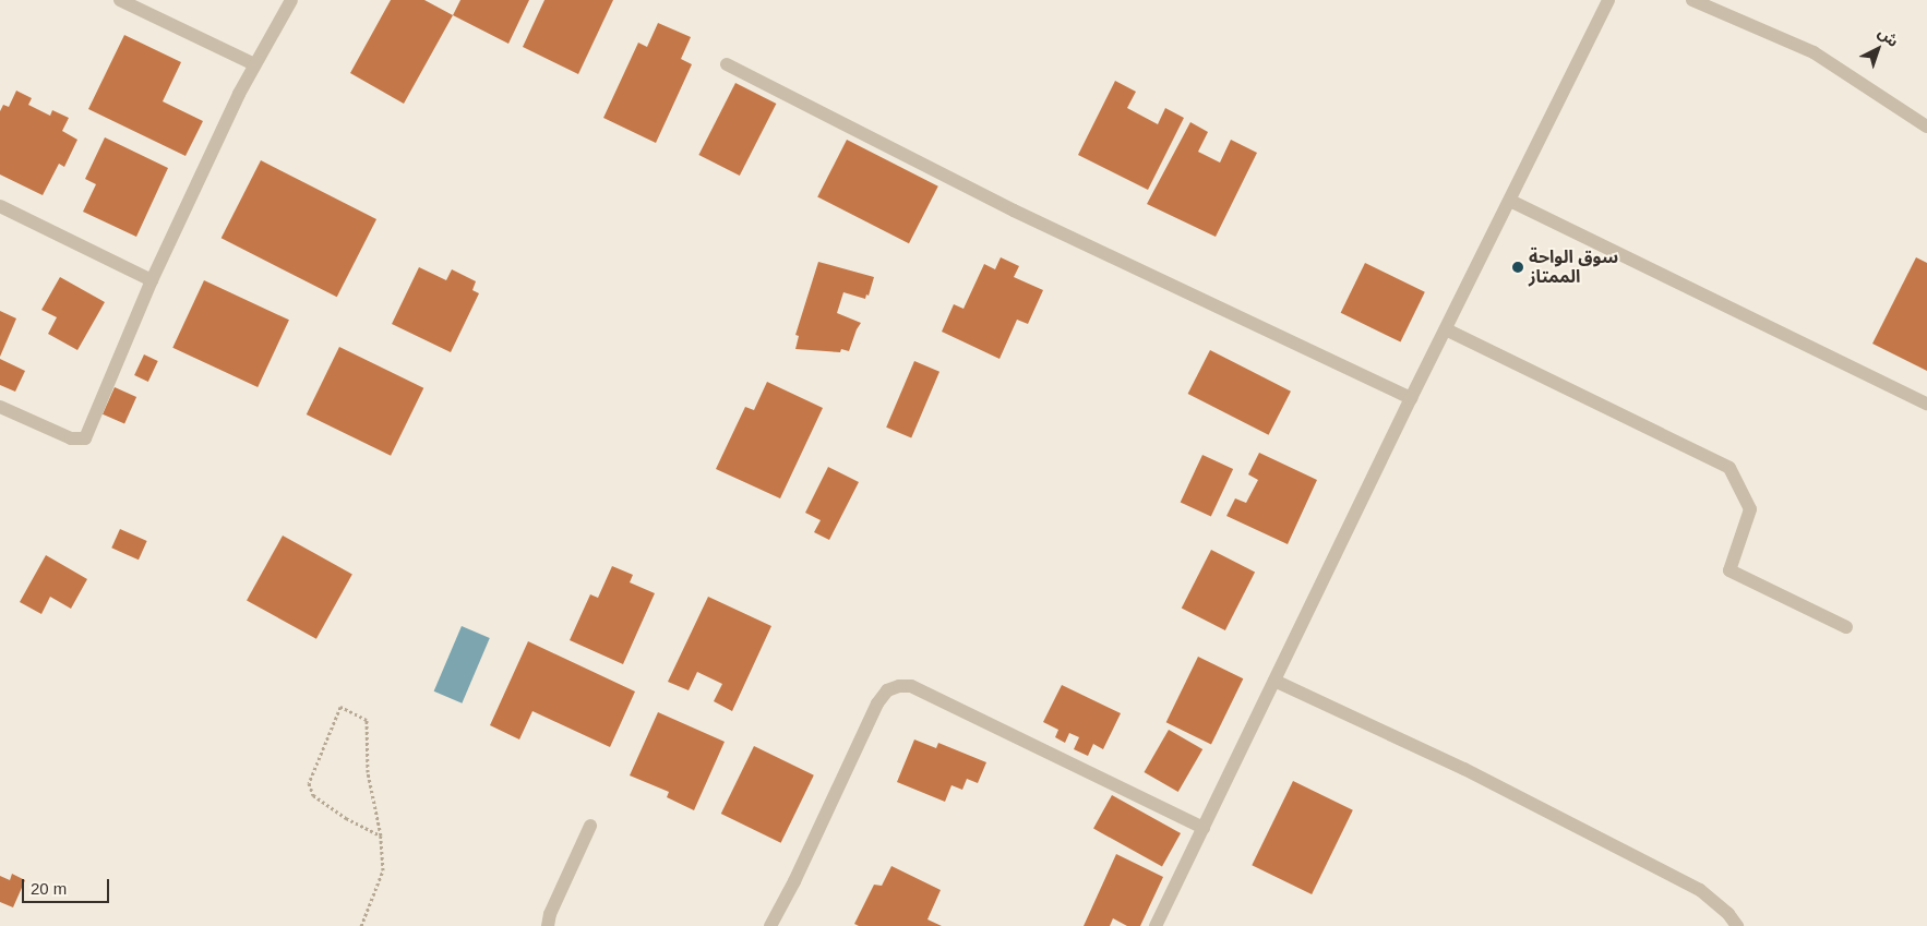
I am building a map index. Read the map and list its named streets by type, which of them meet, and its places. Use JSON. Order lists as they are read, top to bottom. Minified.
{"places":["سوق الواحة الممتاز"],"scale_bar":"20 m","north":"top right"}
